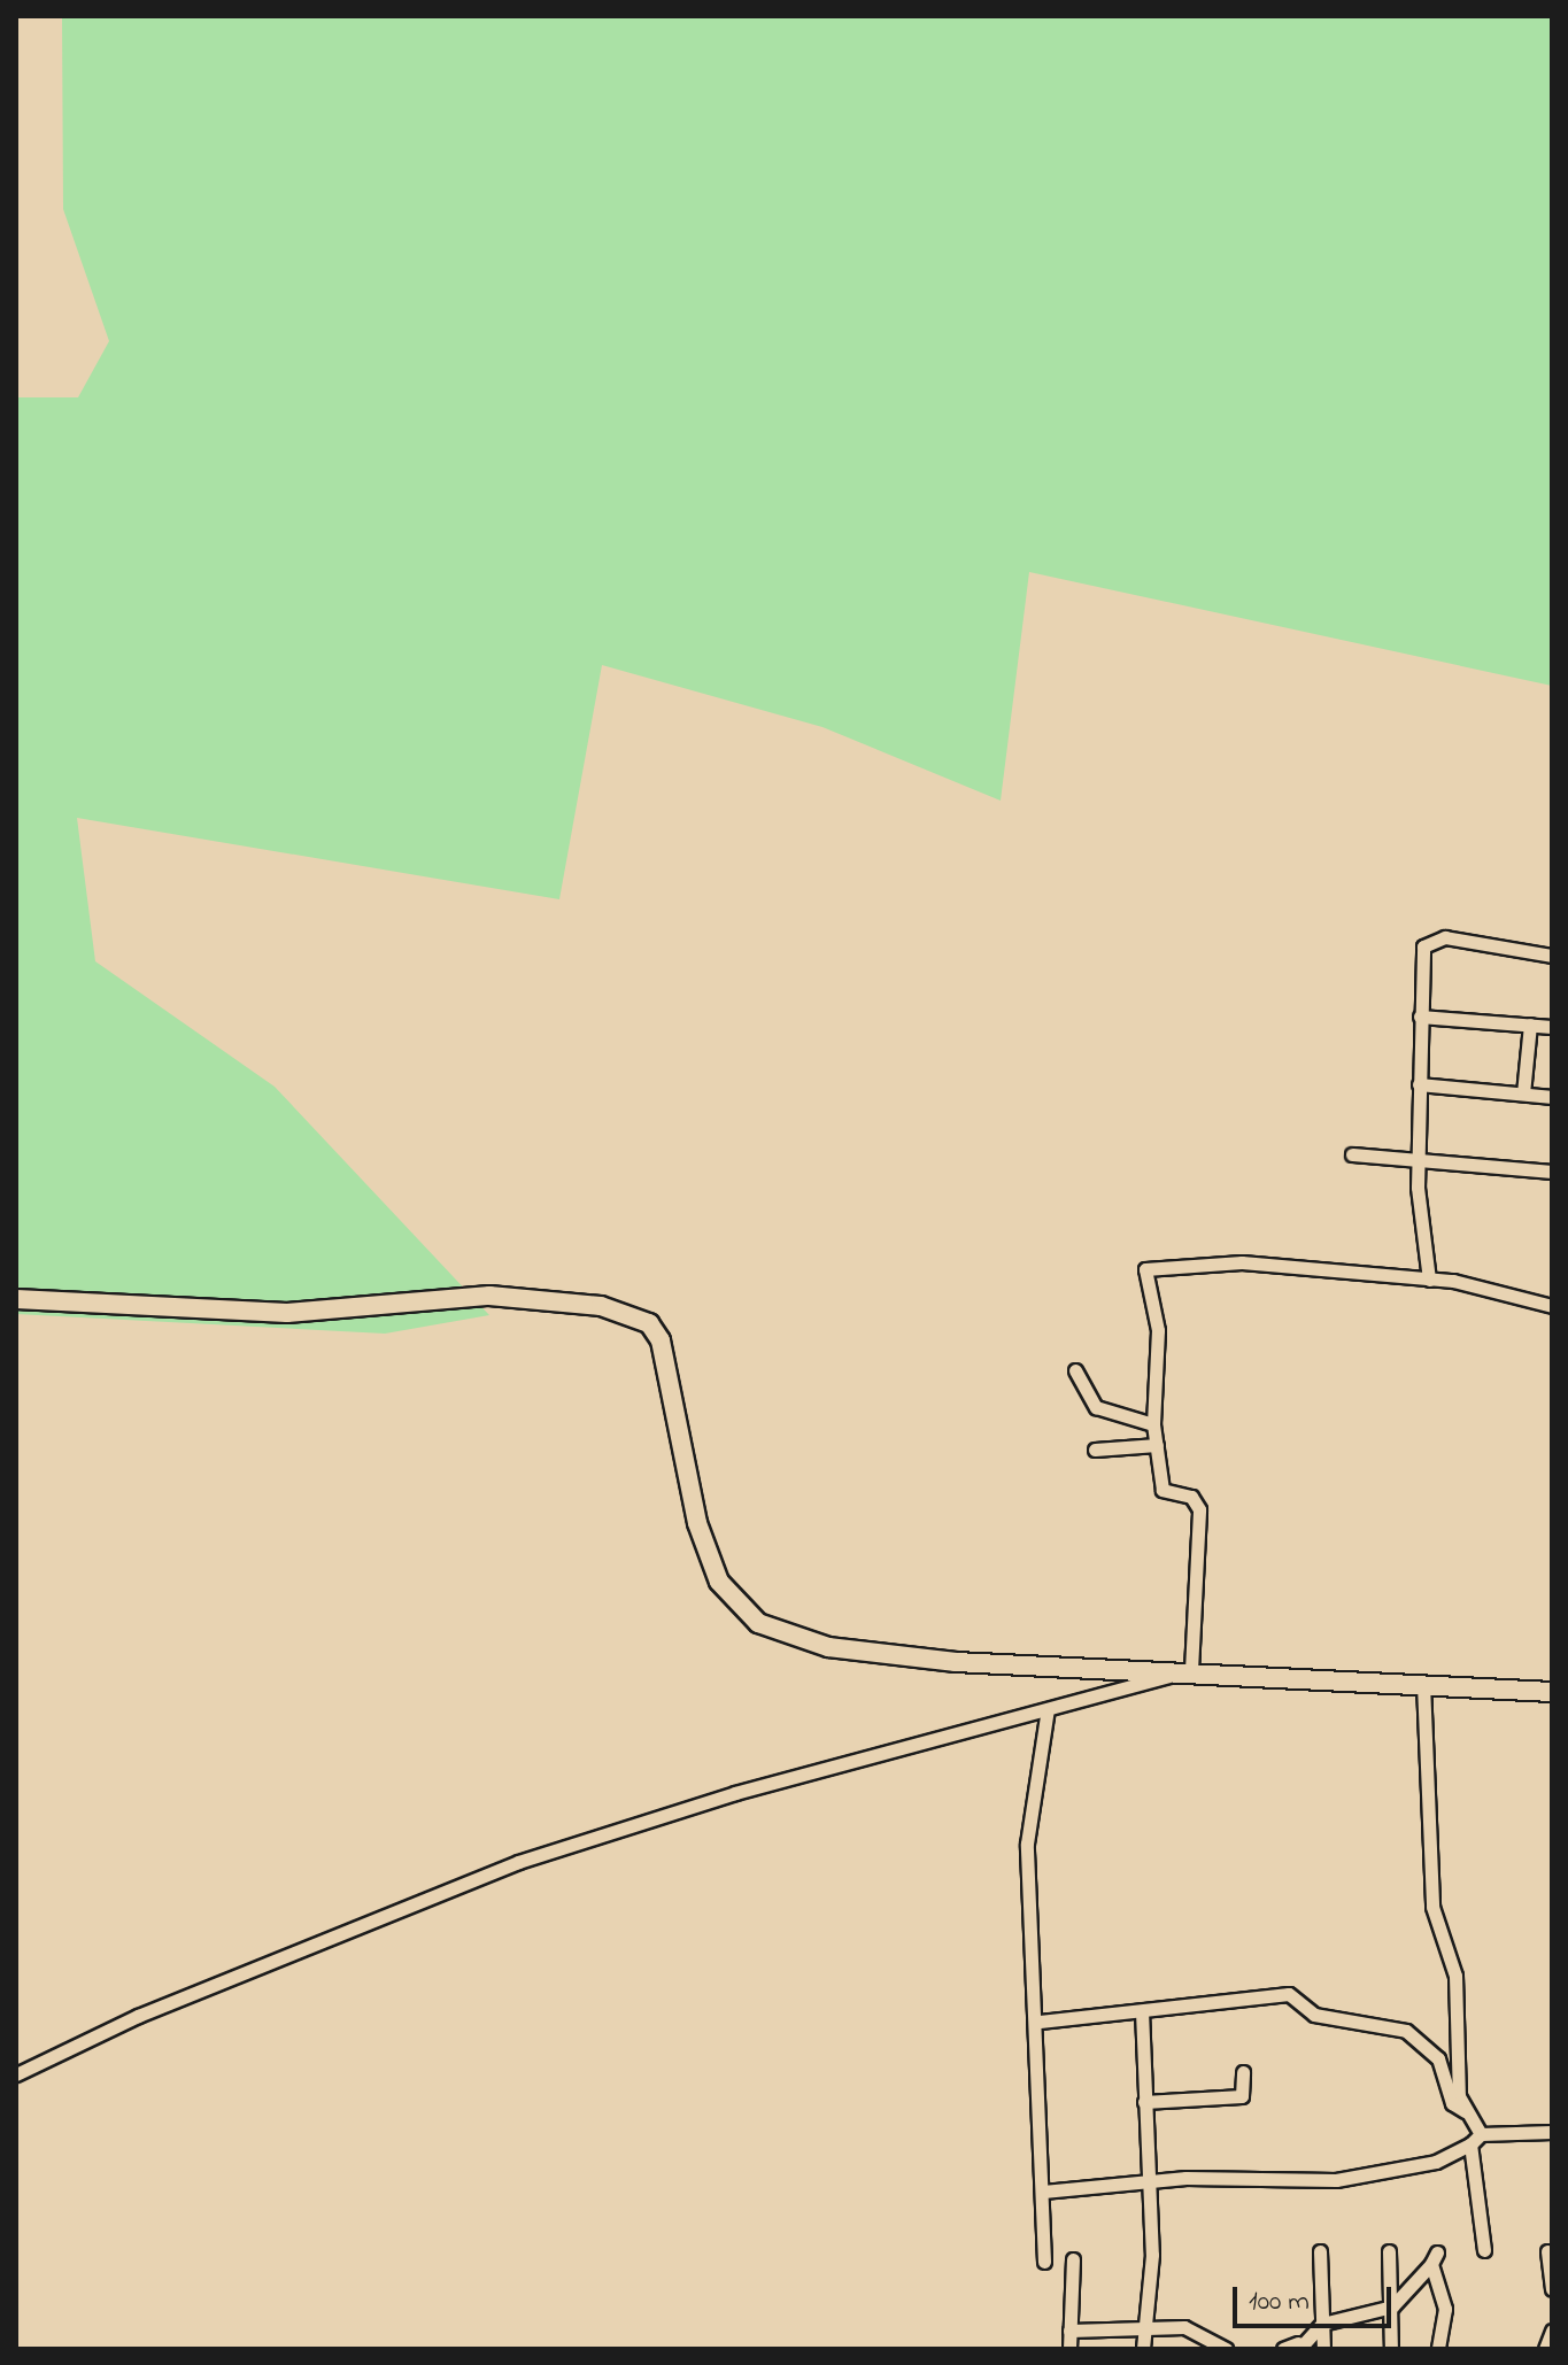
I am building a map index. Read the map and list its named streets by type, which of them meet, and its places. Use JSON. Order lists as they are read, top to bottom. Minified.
{"scale_bar":"100 m"}
